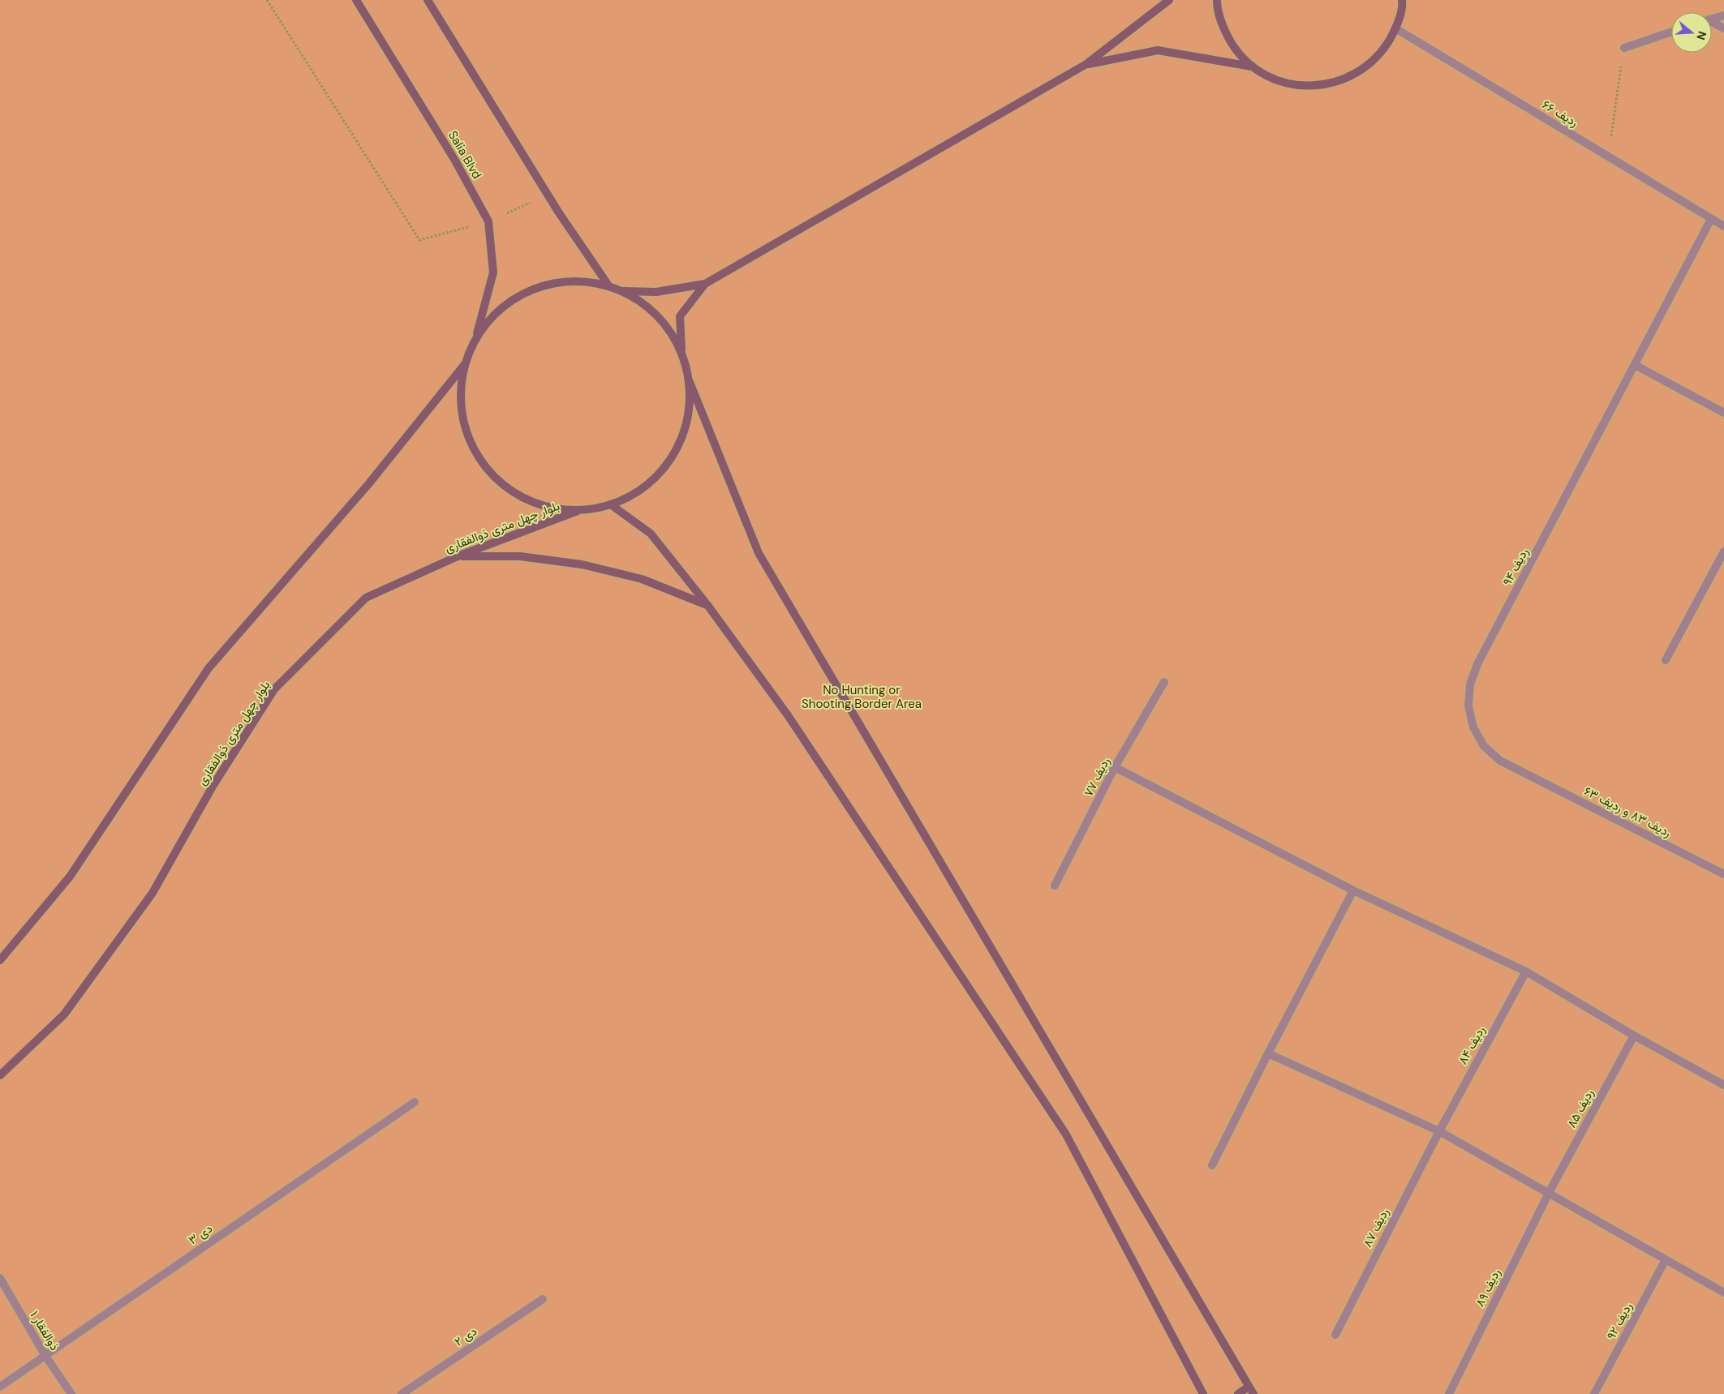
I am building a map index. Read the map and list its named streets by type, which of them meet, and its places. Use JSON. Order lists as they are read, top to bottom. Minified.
{"streets":{"main road":["Salia Blvd","بلوار چهل متری ذوالفقاری"],"street":["ردیف ۶۶","ردیف ۹۴","ردیف ۷۷","ردیف ۸۳ و ردیف ۶۳","ردیف ۸۴","ردیف ۸۵","ردیف ۸۷","دی ۳","ردیف ۸۹","ردیف ۹۲","ذوالفقار ۱","دی ۲"]},"crossings":[["ردیف ۶۶","ردیف ۹۴"],["ردیف ۹۴","ردیف ۸۳ و ردیف ۶۳"],["ردیف ۸۴","ردیف ۸۷"],["ردیف ۸۵","ردیف ۸۹"],["دی ۳","ذوالفقار ۱"]],"parks":["No Hunting or Shooting Border Area"],"north":"right"}
